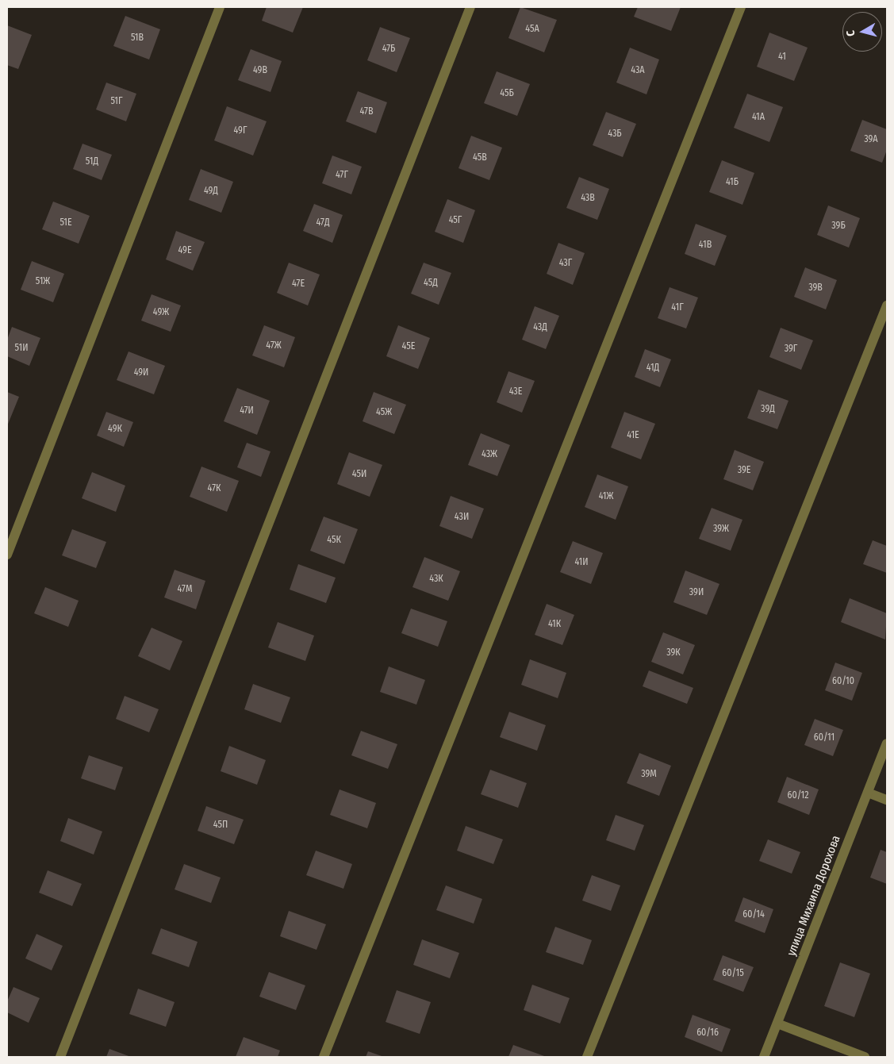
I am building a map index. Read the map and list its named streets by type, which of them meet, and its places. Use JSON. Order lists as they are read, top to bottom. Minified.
{"streets":{"street":["улица Михаила Дорохова"]},"house_numbers":["45А","51В","47Б","41","49В","43А","45Б","51Г","47В","41А","49Г","43Б","39А","45В","51Д","47Г","41Б","49Д","43В","45Г","51Е","47Д","39Б","41В","49Е","43Г","51Ж","45Д","47Е","39В","41Г","49Ж","43Д","47Ж","45Е","51И","39Г","41Д","49И","43Е","39Д","47И","45Ж","49К","41Е","43Ж","39Е","45И","47К","41Ж","43И","39Ж","45К","41И","43К","47М","39И","41К","39К","60/10","60/11","39М","60/12","45П","60/14","60/15","60/16"],"north":"left"}
